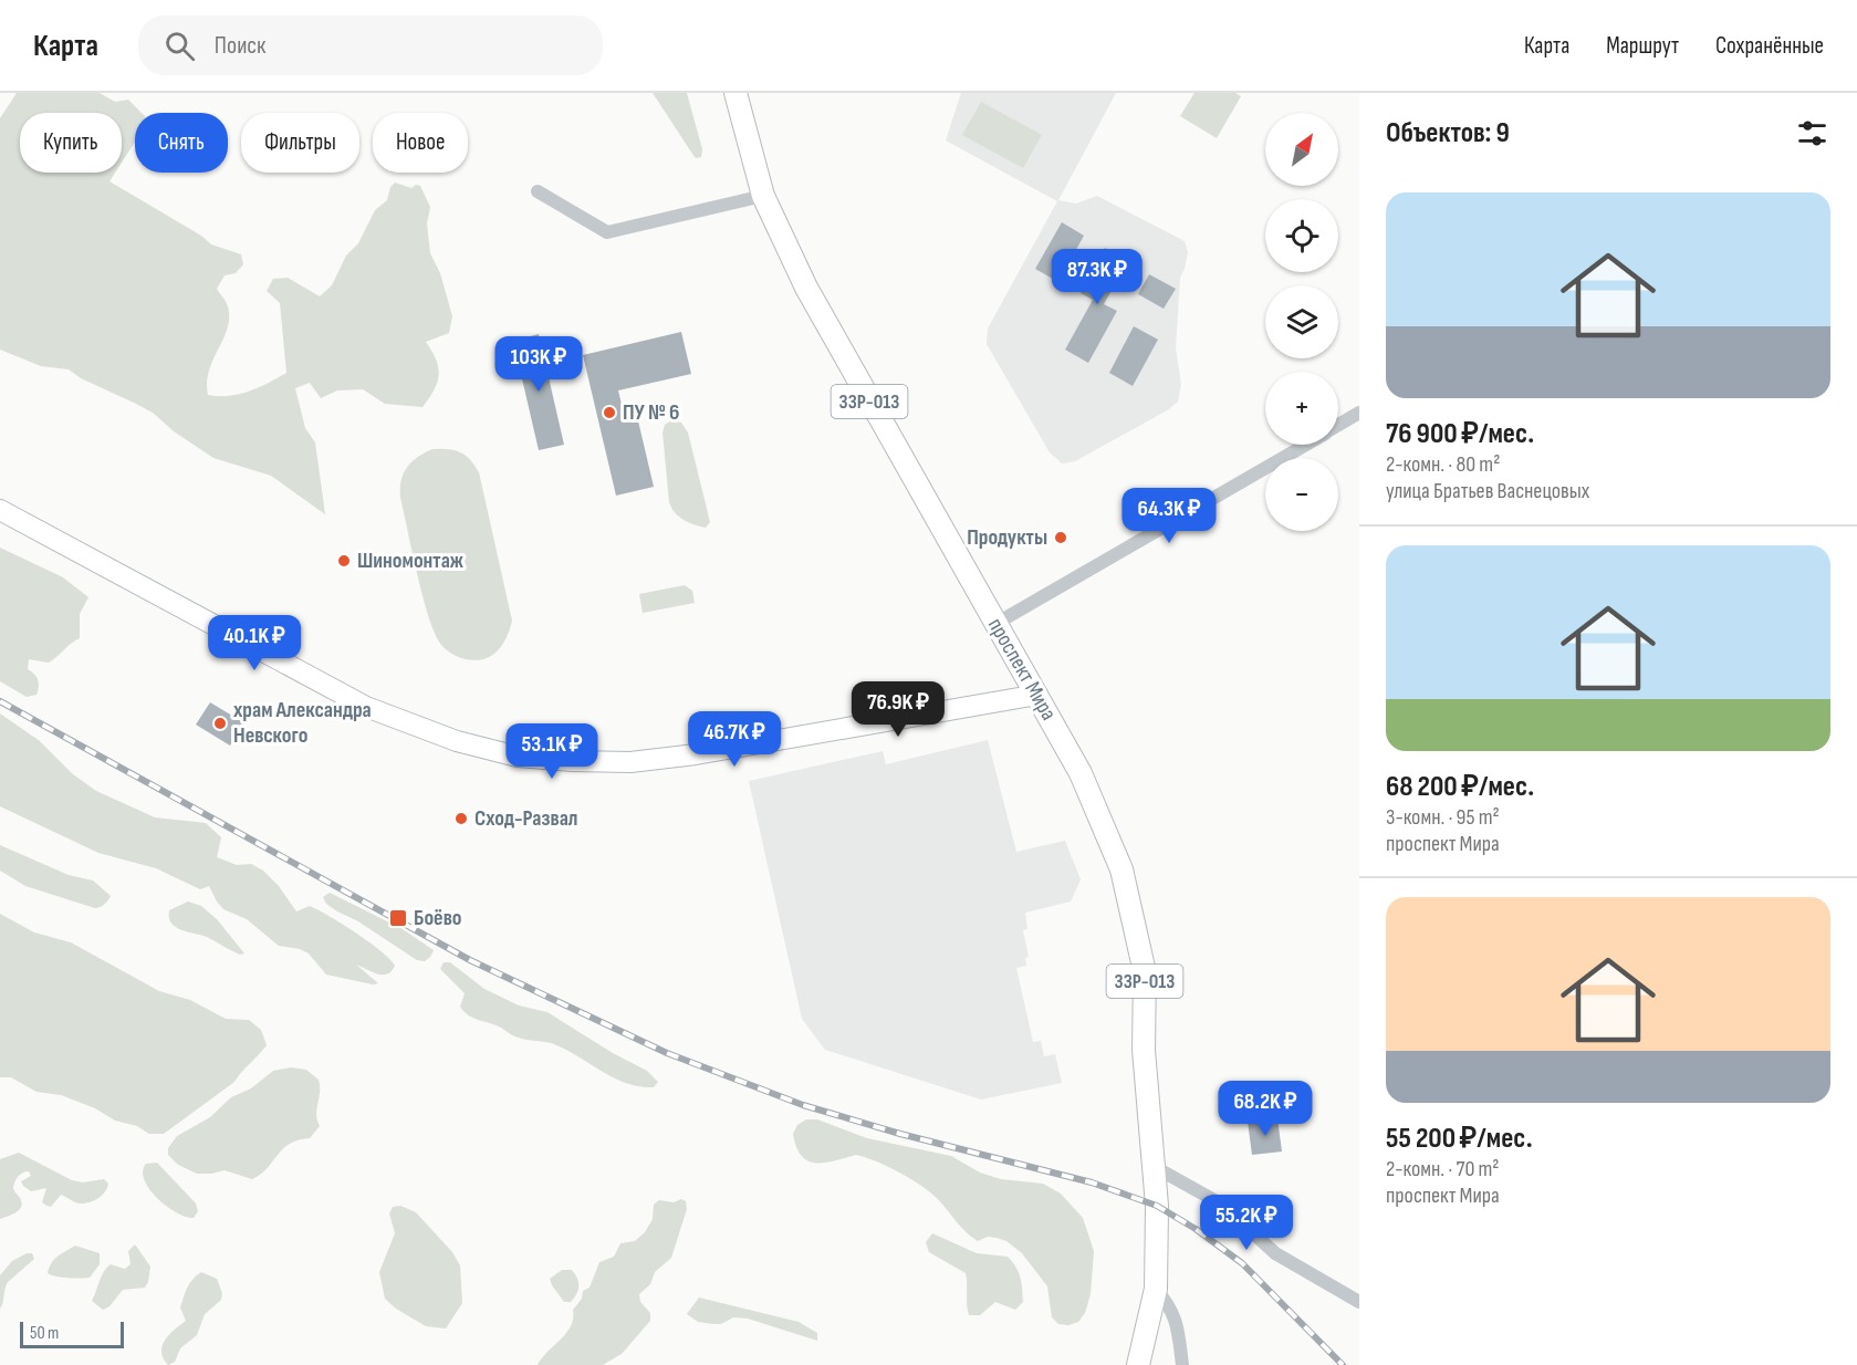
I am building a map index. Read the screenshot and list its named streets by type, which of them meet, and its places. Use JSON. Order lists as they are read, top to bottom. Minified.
{"streets":{"main road":["33Р-013","проспект Мира"]},"crossings":[["33Р-013","проспект Мира"]],"places":{"other":["ПУ № 6","Продукты","Шиномонтаж","храм Александра Невского","Сход-Развал"],"transit":["Боёво"]},"scale_bar":"50 m","north":"top right","page":{"header":"Карта","search":"Поиск","nav":["Карта","Маршрут","Сохранённые"],"heading":"Объектов: 9","map_buttons":["+","−"],"chip":["Купить","Снять","Фильтры","Новое"],"list":[{"name":"76 900 ₽/мес.","note":"2-комн. · 80 m² · улица Братьев Васнецовых"},{"name":"68 200 ₽/мес.","note":"3-комн. · 95 m² · проспект Мира"},{"name":"55 200 ₽/мес.","note":"2-комн. · 70 m² · проспект Мира"}],"price":["87.3K ₽","103K ₽","64.3K ₽","40.1K ₽","76.9K ₽","46.7K ₽","53.1K ₽","68.2K ₽","55.2K ₽"],"scale":"50 m"}}
